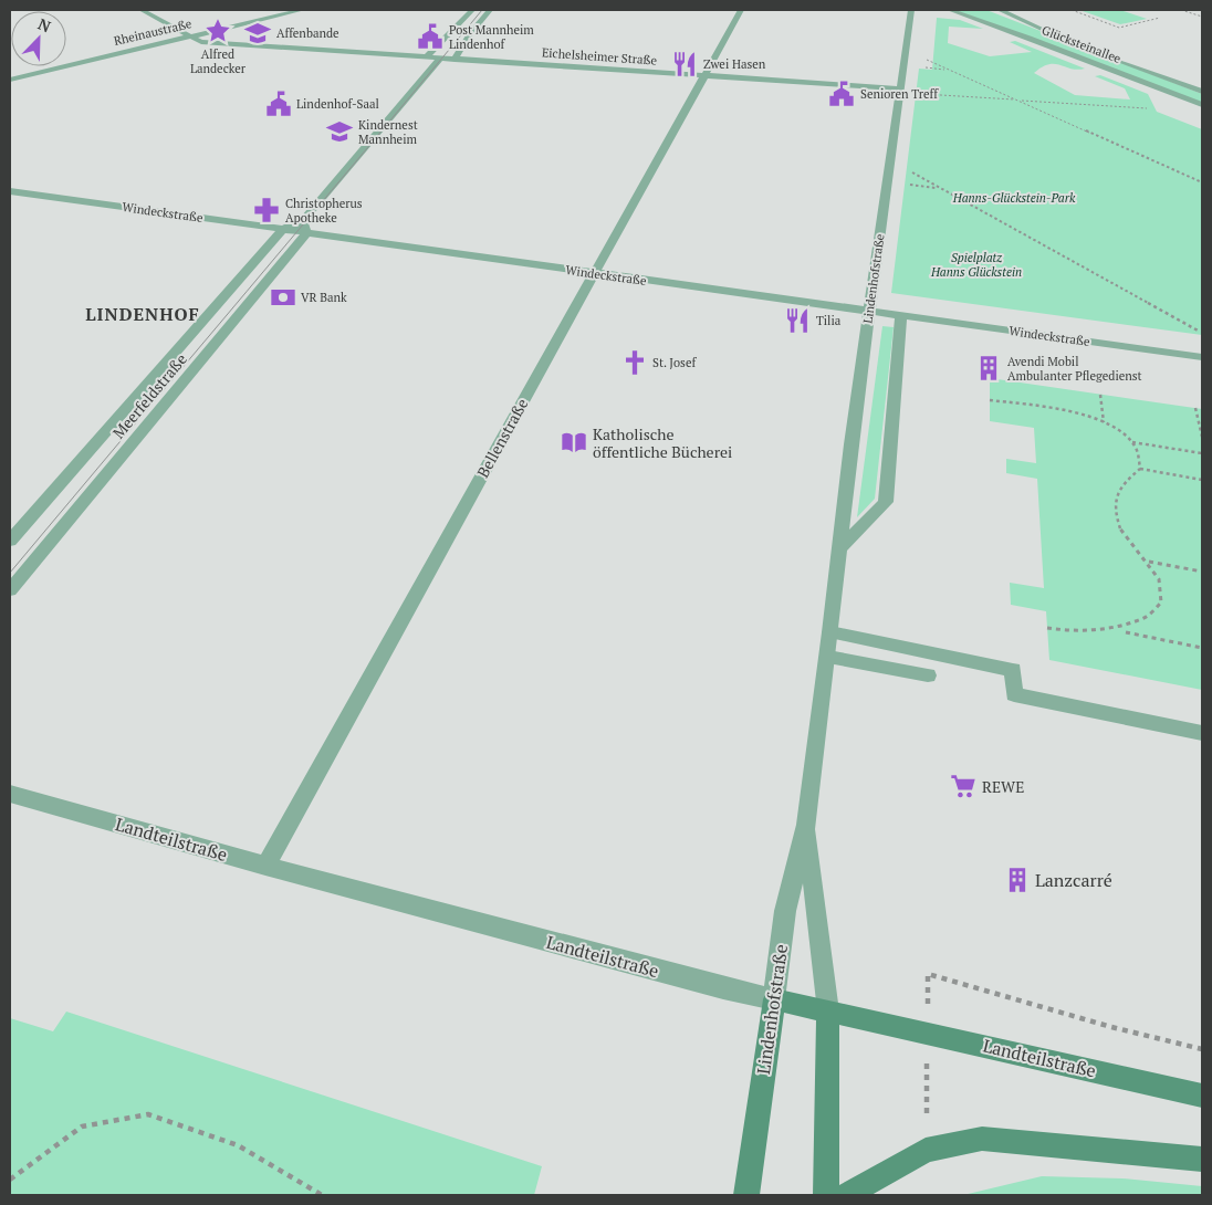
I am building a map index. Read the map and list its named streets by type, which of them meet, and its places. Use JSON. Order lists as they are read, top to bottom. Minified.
{"streets":{"street":["Rheinaustraße","Glücksteinallee","Eichelsheimer Straße","Windeckstraße","Lindenhofstraße","Meerfeldstraße","Bellenstraße","Landteilstraße"]},"crossings":[["Rheinaustraße","Eichelsheimer Straße"],["Eichelsheimer Straße","Lindenhofstraße"],["Eichelsheimer Straße","Meerfeldstraße"],["Eichelsheimer Straße","Bellenstraße"],["Windeckstraße","Lindenhofstraße"],["Windeckstraße","Meerfeldstraße"],["Windeckstraße","Bellenstraße"],["Lindenhofstraße","Landteilstraße"],["Bellenstraße","Landteilstraße"]],"districts":["LINDENHOF"],"parks":["Hanns-Glückstein-Park","Spielplatz Hanns Glückstein"],"places":{"place":["Alfred Landecker"],"school or university":["Affenbande","Kindernest Mannheim"],"public building":["Post Mannheim Lindenhof","Senioren Treff","Lindenhof-Saal"],"restaurant":["Zwei Hasen","Tilia"],"pharmacy":["Christopherus Apotheke"],"bank":["VR Bank"],"church":["St. Josef"],"building":["Avendi Mobil Ambulanter Pflegedienst","Lanzcarré"],"library":["Katholische öffentliche Bücherei"],"supermarket":["REWE"]},"north":"top right"}
